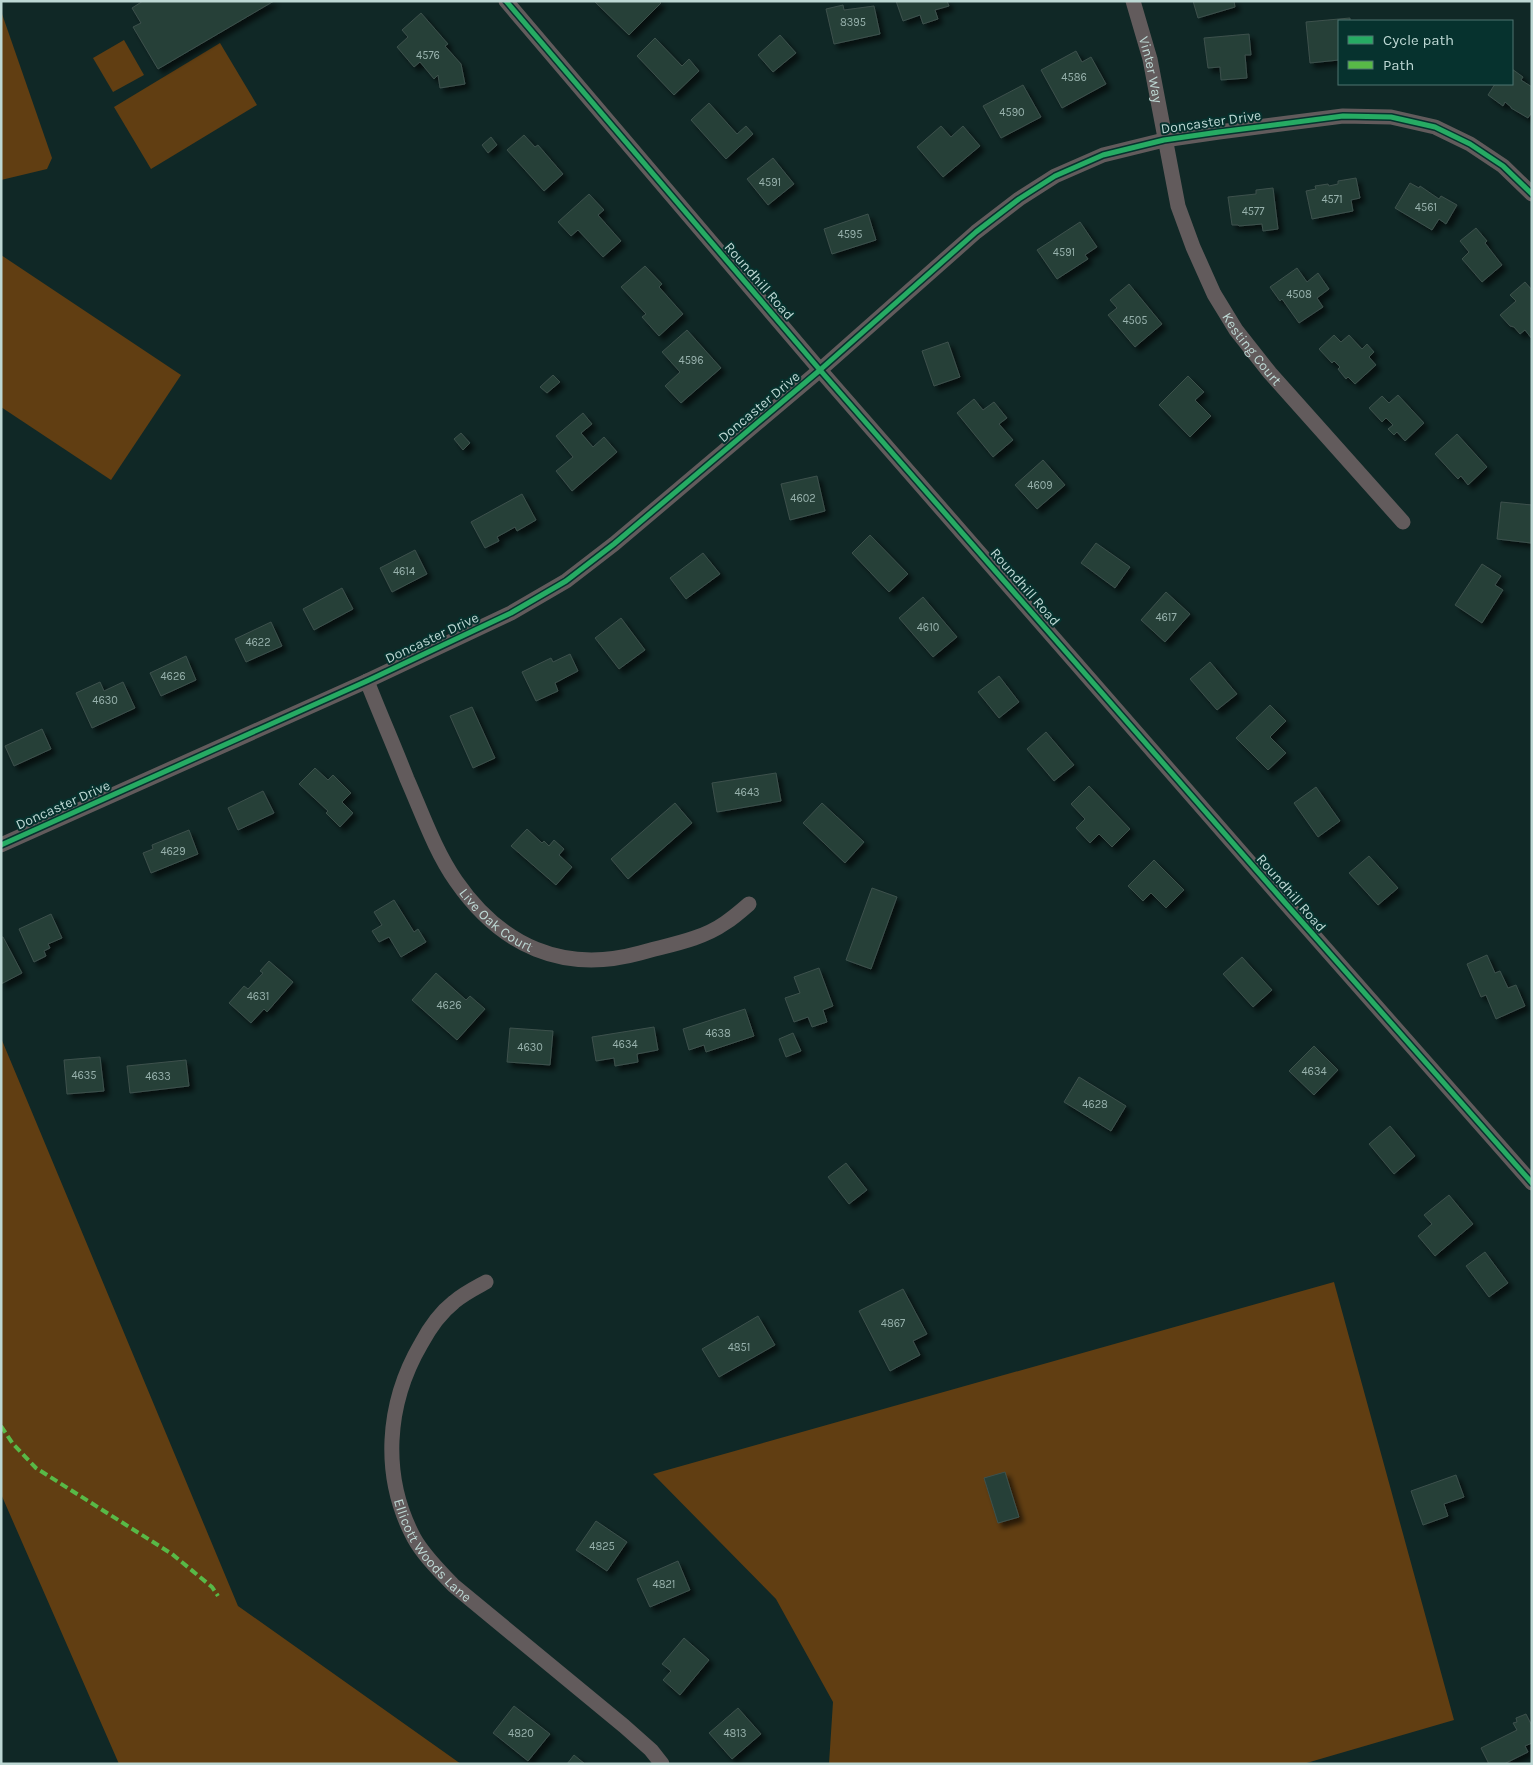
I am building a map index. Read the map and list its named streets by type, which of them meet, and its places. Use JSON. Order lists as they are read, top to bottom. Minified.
{"streets":{"street":["Vinter Way","Doncaster Drive","Roundhill Road","Kesting Court","Live Oak Court","Ellicott Woods Lane"]},"crossings":[["Vinter Way","Doncaster Drive"],["Vinter Way","Kesting Court"],["Doncaster Drive","Roundhill Road"],["Doncaster Drive","Kesting Court"],["Doncaster Drive","Live Oak Court"]],"house_numbers":["8395","4576","4586","4590","4591","4571","4561","4577","4595","4591","4508","4505","4596","4609","4602","4614","4617","4610","4622","4626","4630","4643","4629","4631","4626","4638","4634","4630","4634","4635","4633","4628","4867","4851","4825","4821","4820","4813"],"legend":["Cycle path","Path"]}
